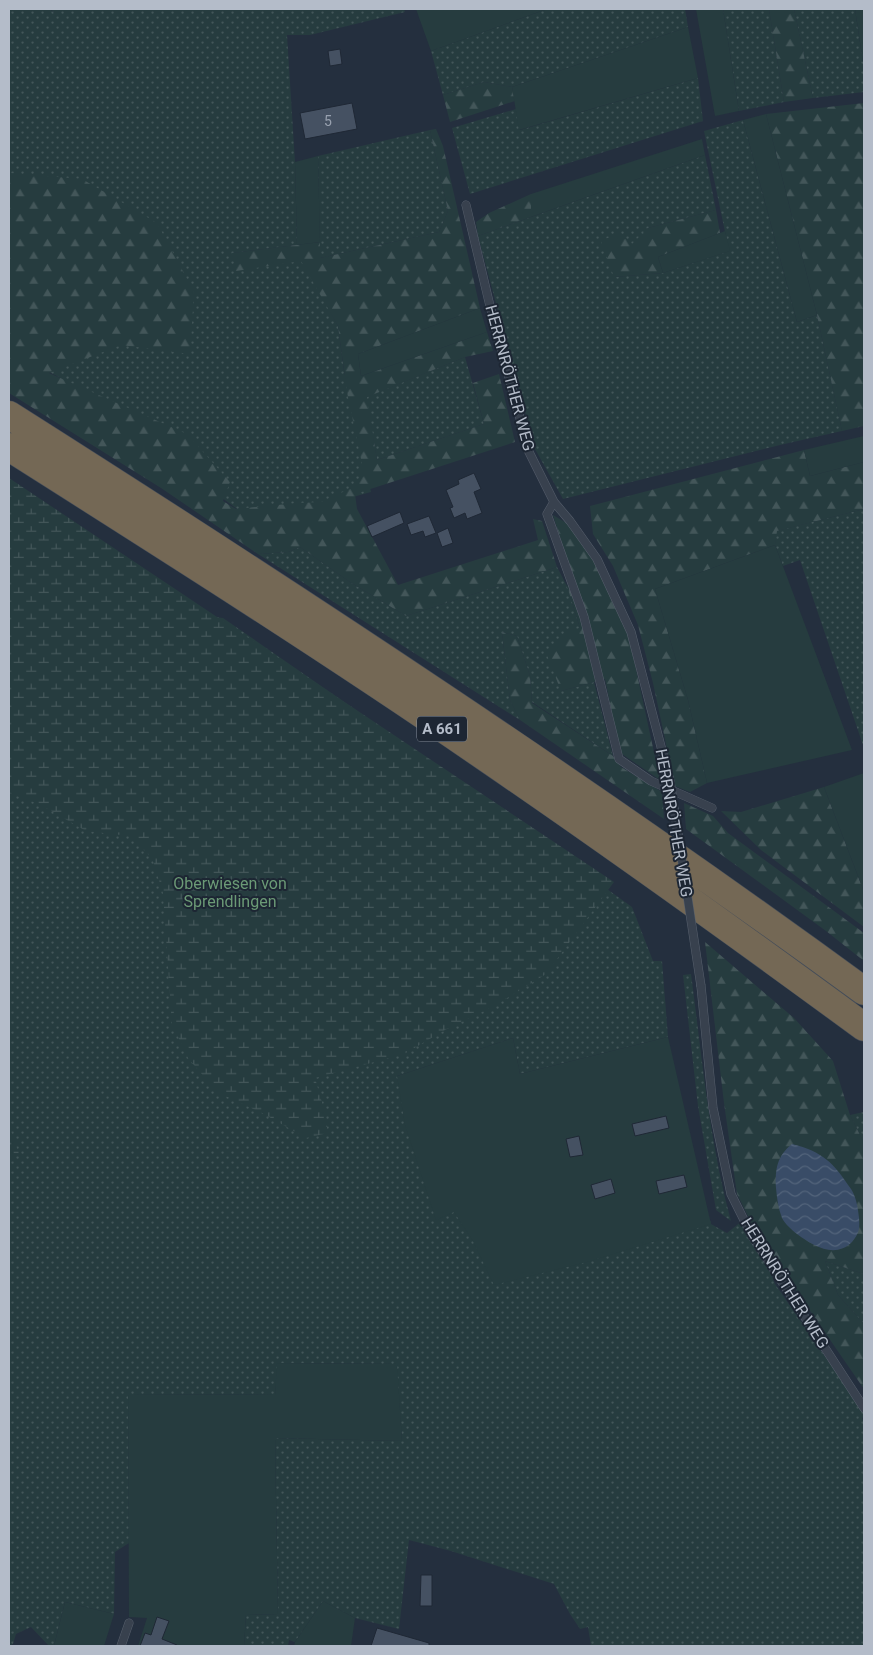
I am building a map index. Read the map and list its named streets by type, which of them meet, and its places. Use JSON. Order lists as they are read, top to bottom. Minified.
{"streets":{"highway":["A 661"],"lane":["HERRNRÖTHER WEG"]},"parks":["Oberwiesen von Sprendlingen"],"house_numbers":["5"]}
